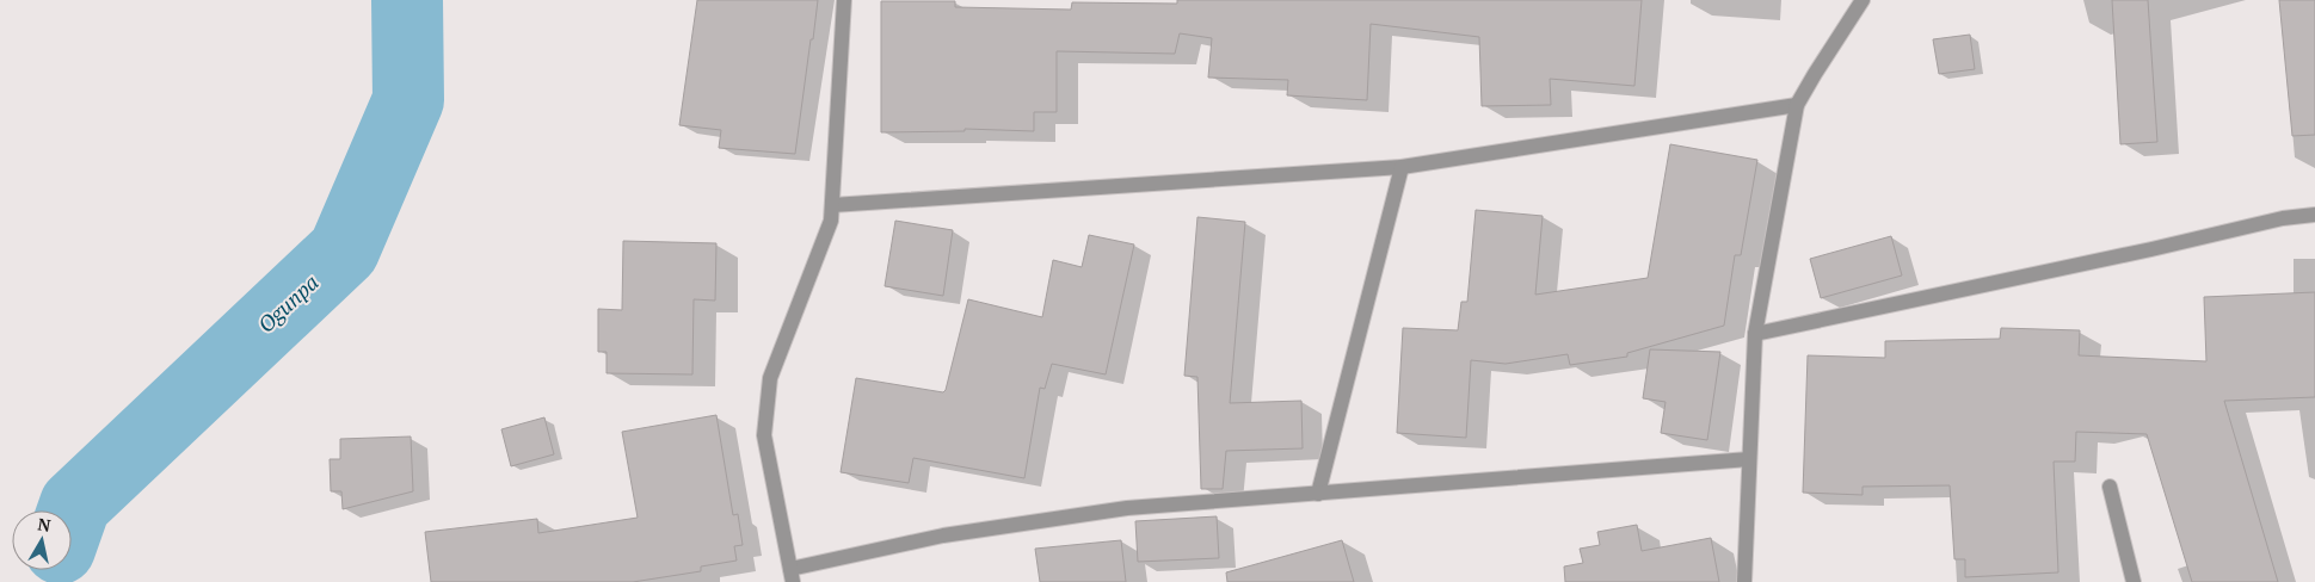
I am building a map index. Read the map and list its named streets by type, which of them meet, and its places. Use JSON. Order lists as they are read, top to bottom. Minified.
{"water":["Ogunpa"],"north":"top"}
